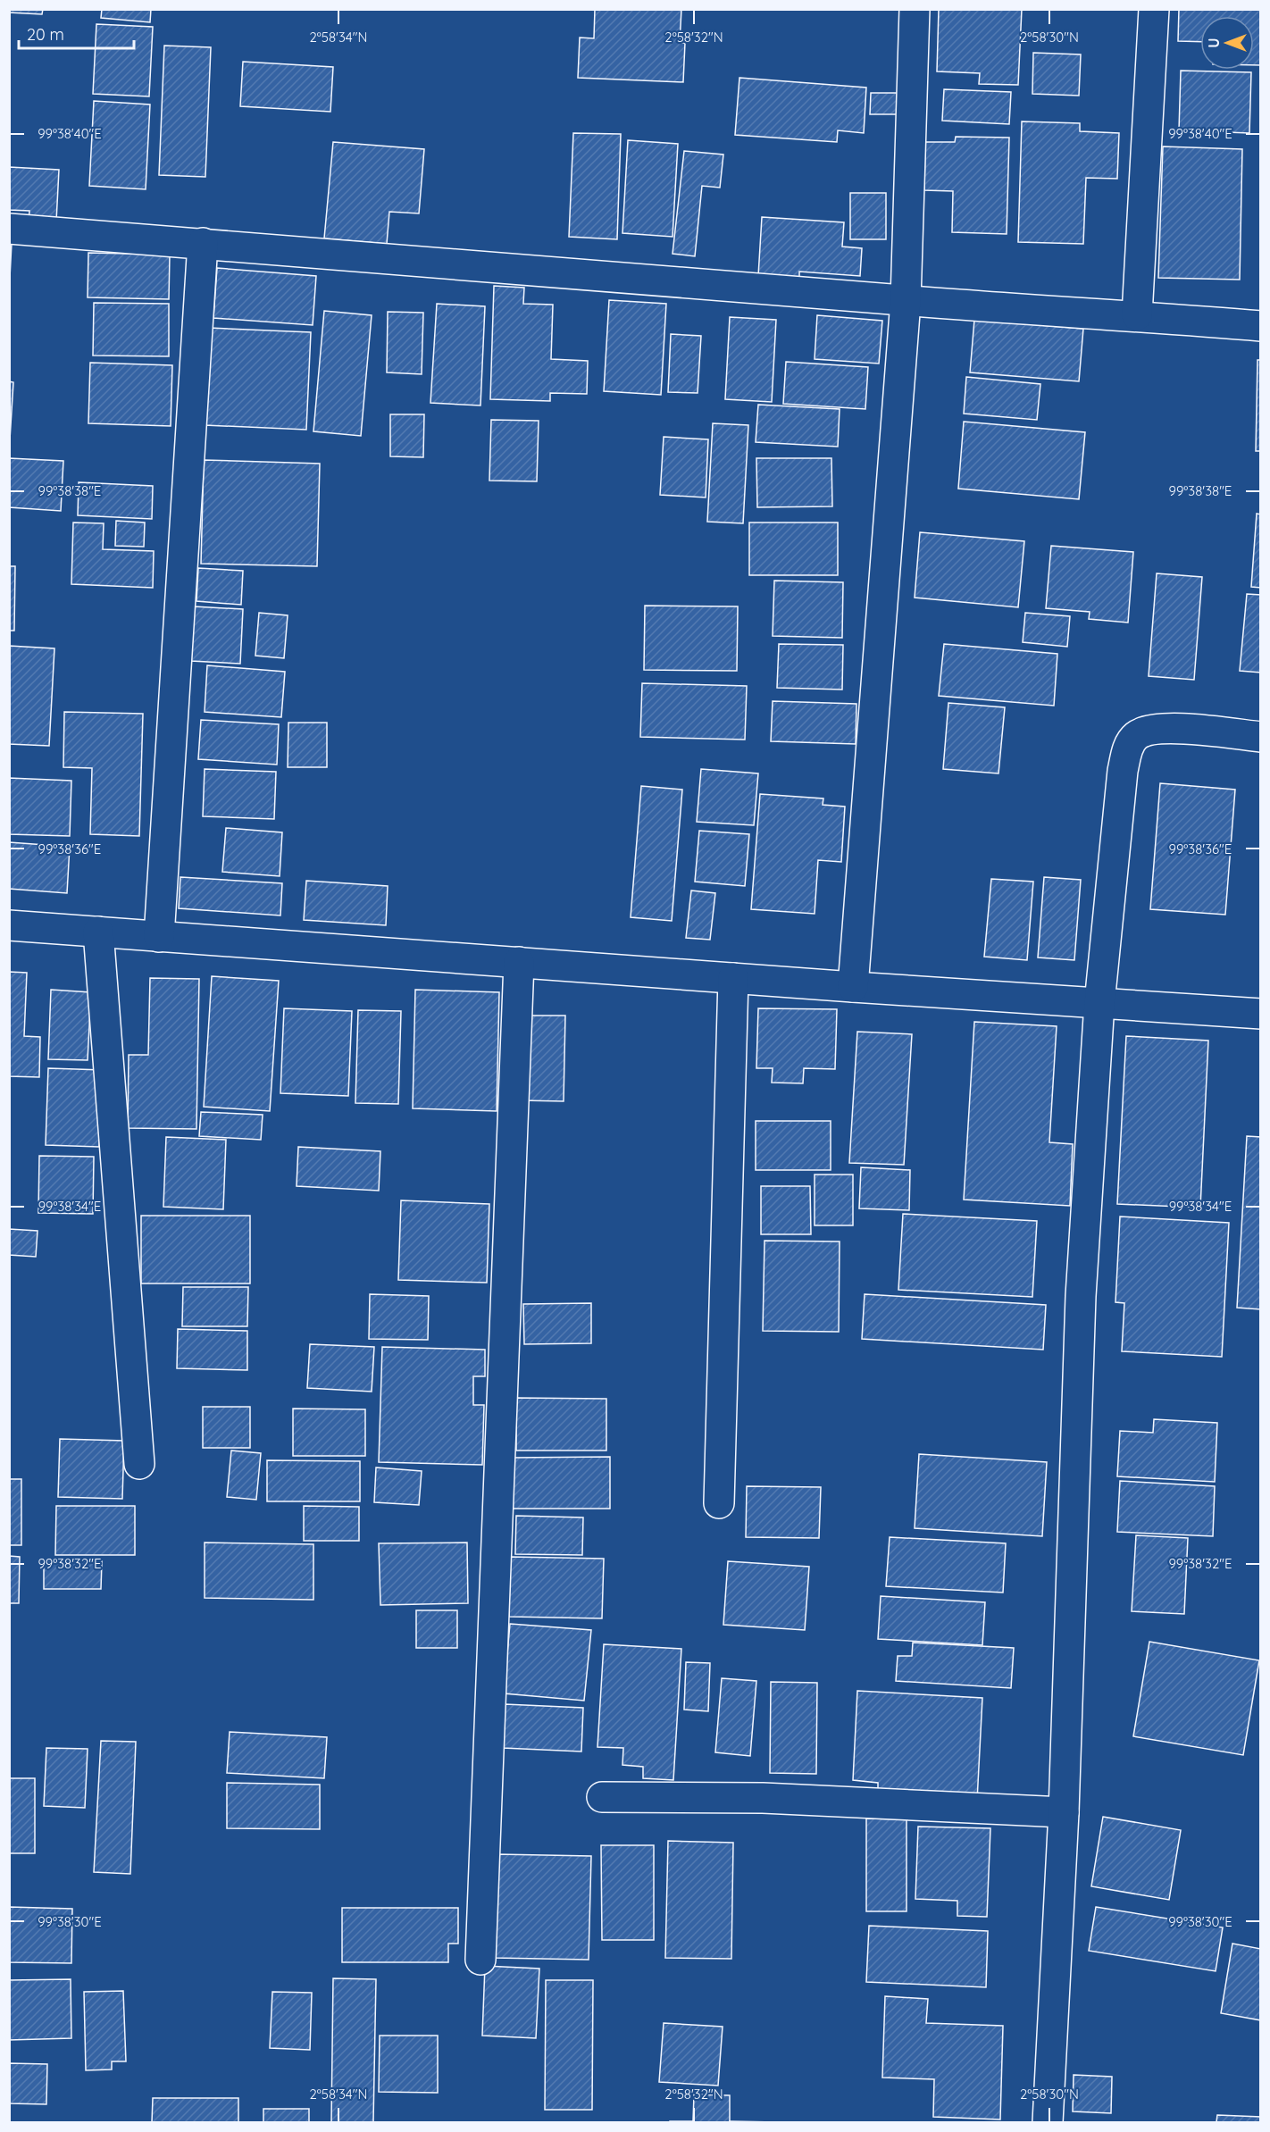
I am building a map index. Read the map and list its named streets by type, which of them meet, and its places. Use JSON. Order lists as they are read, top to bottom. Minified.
{"scale_bar":"20 m","north":"left","coordinates":["2°58'34\"N","2°58'32\"N","2°58'30\"N","99°38'40\"E","99°38'38\"E","99°38'36\"E","99°38'34\"E","99°38'32\"E","99°38'30\"E"]}
